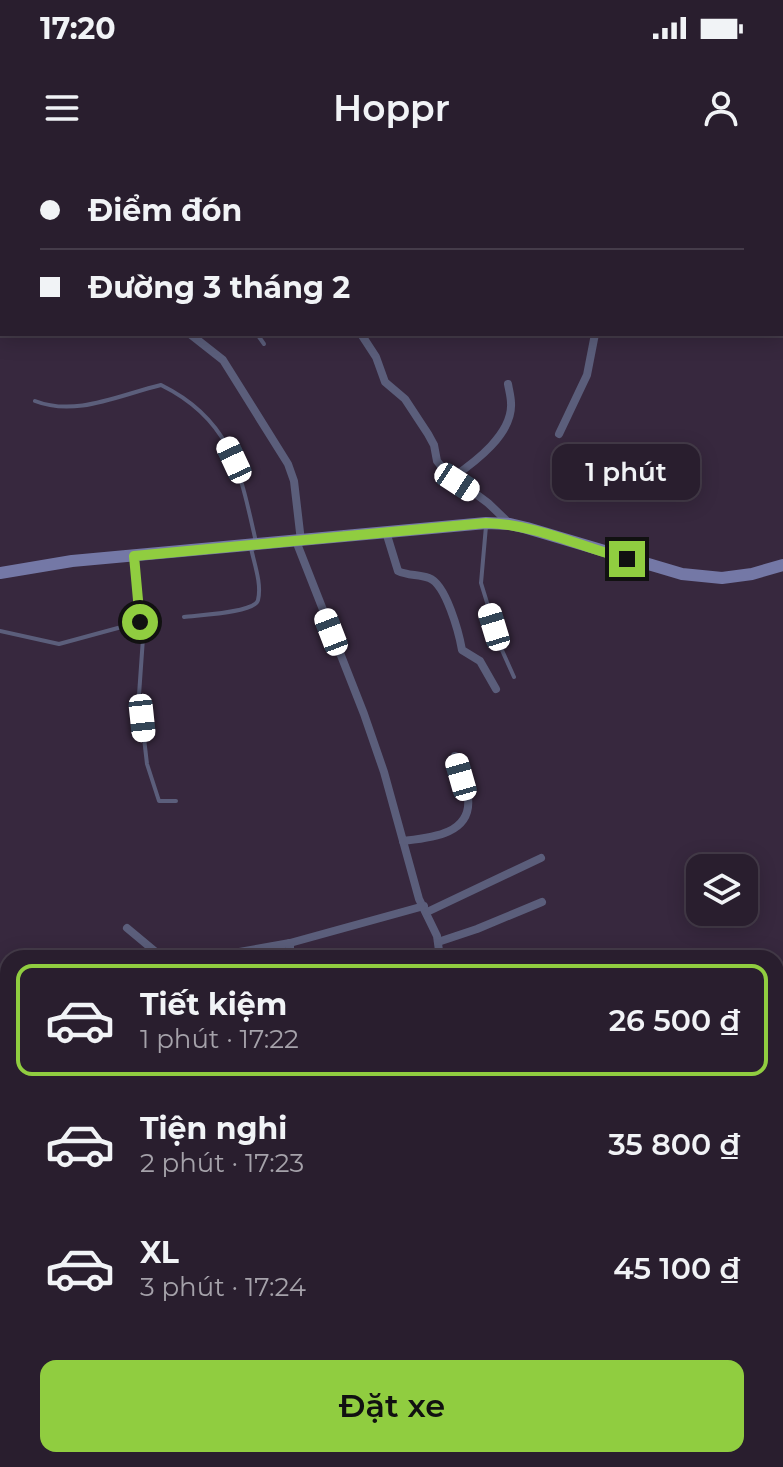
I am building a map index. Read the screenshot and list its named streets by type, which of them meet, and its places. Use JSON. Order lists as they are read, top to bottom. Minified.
{"page":{"status":"17:20","header":"Hoppr","banner":["Điểm đón","Đường 3 tháng 2"],"bubble":"1 phút","list":[{"name":"Tiết kiệm","note":"1 phút · 17:22","value":"26 500 ₫"},{"name":"Tiện nghi","note":"2 phút · 17:23","value":"35 800 ₫"},{"name":"XL","note":"3 phút · 17:24","value":"45 100 ₫"}],"buttons":"Đặt xe"}}
